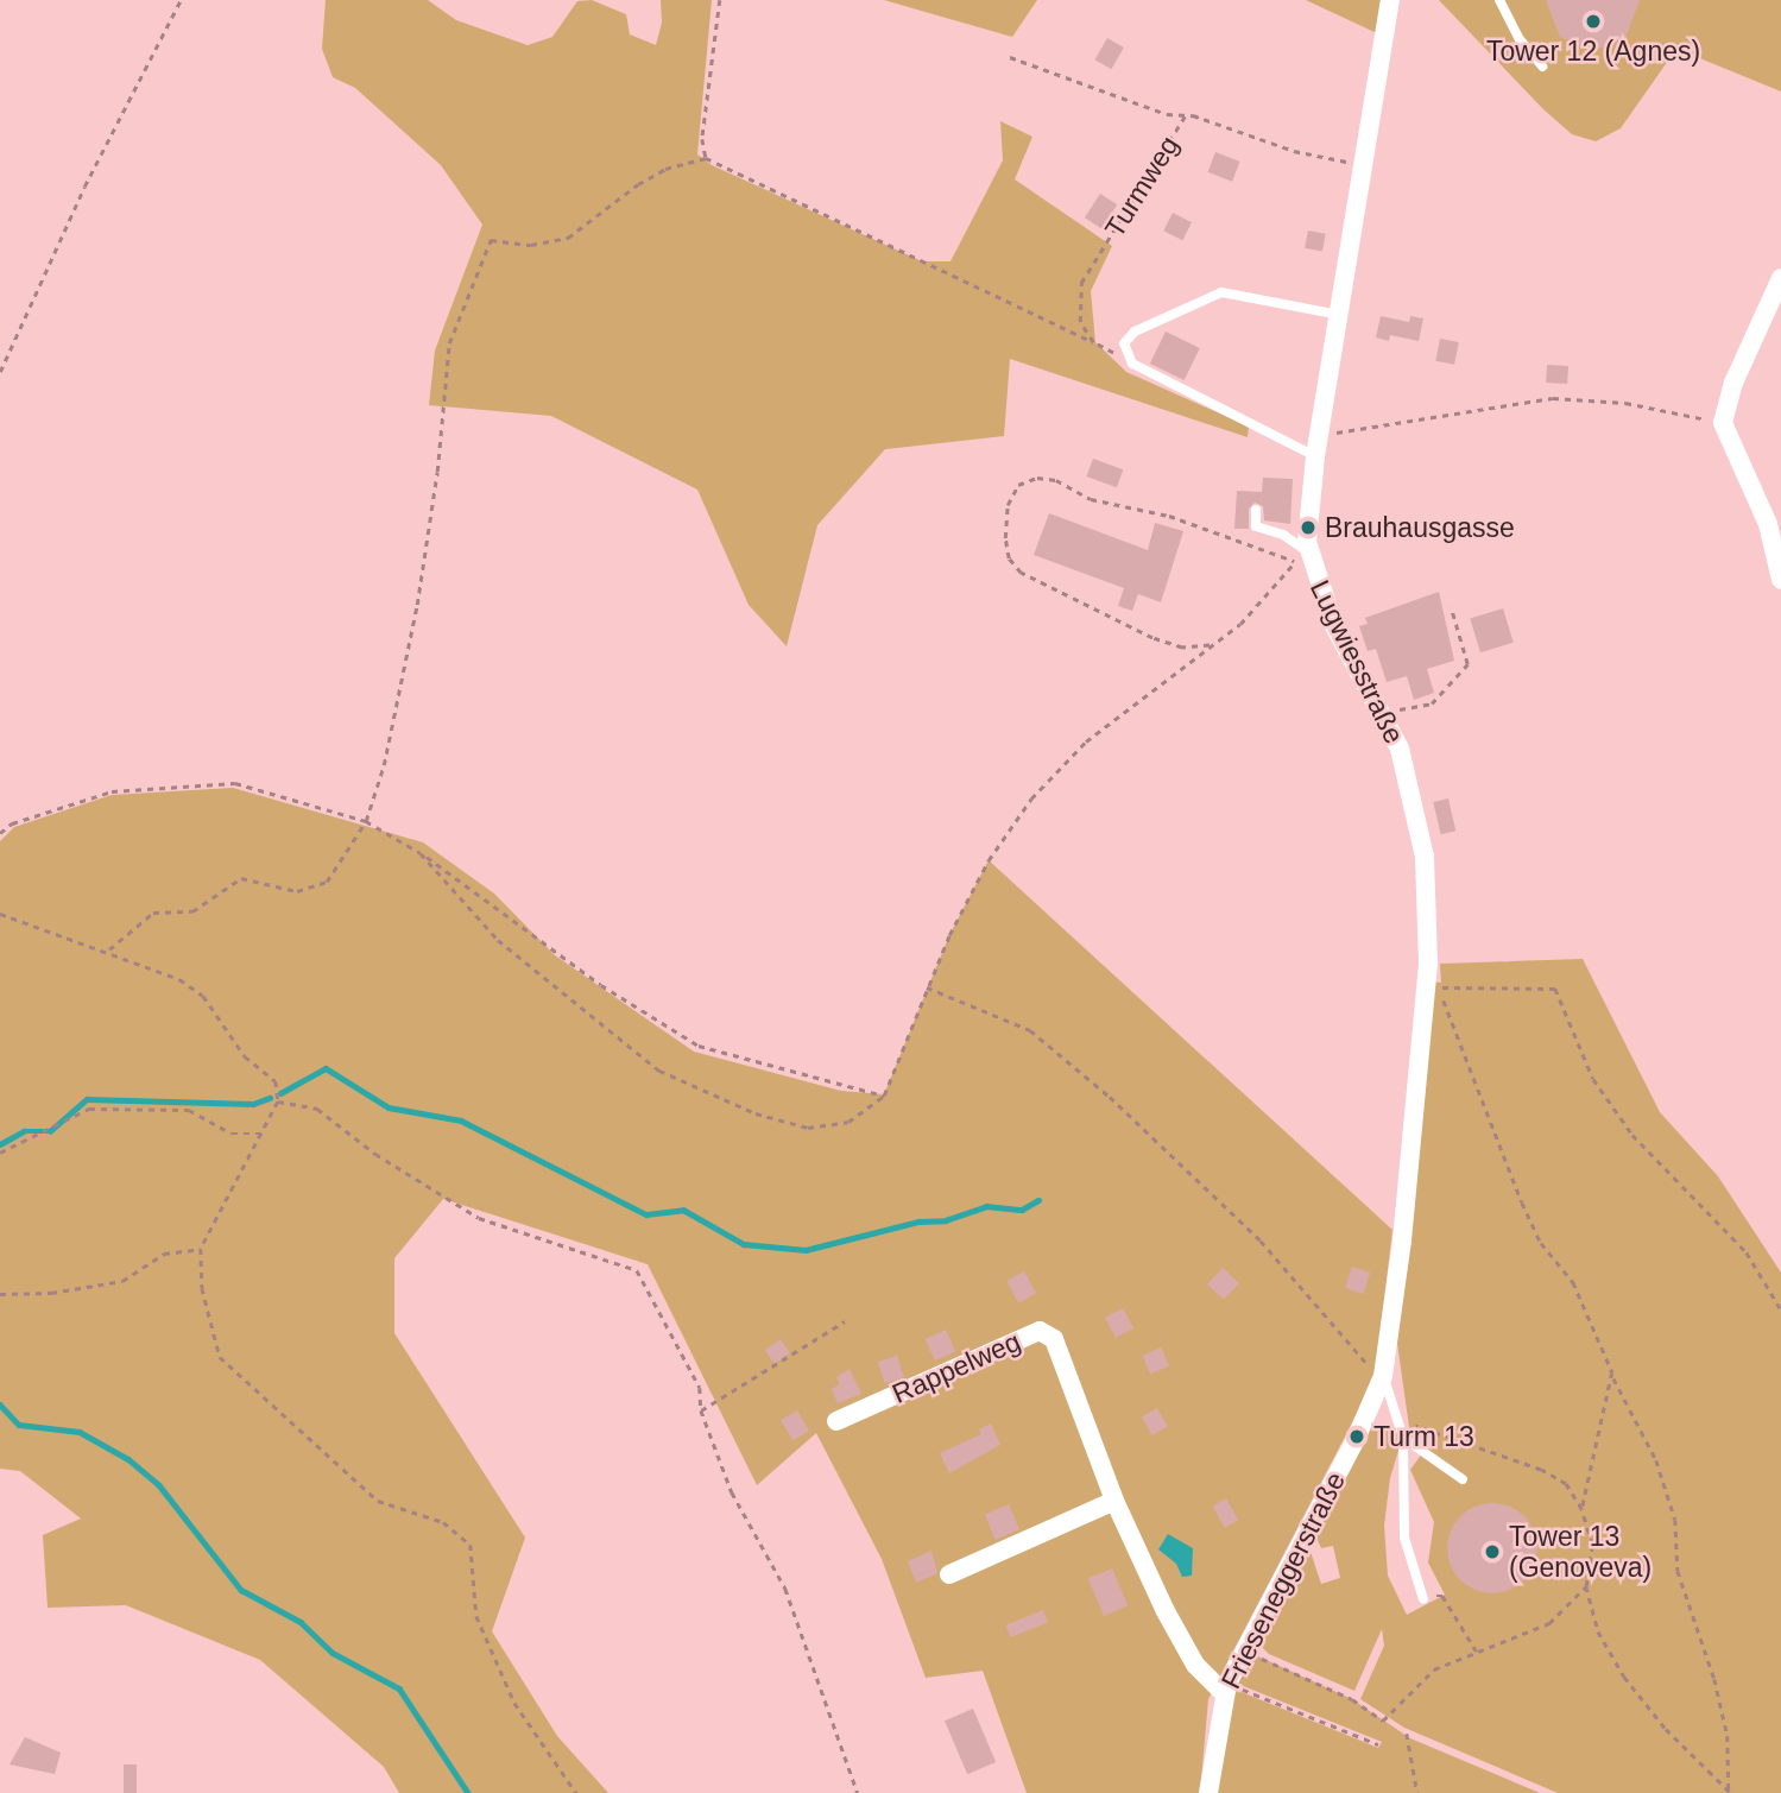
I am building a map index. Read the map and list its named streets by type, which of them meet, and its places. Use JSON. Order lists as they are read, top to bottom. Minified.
{"streets":{"street":["Lugwiesstraße","Rappelweg","Frieseneggerstraße"],"path":["Turmweg"]},"crossings":[["Turmweg","Lugwiesstraße"],["Lugwiesstraße","Frieseneggerstraße"],["Rappelweg","Frieseneggerstraße"]],"places":["Tower 12 (Agnes)","Brauhausgasse","Turm 13","Tower 13 (Genoveva)"]}
